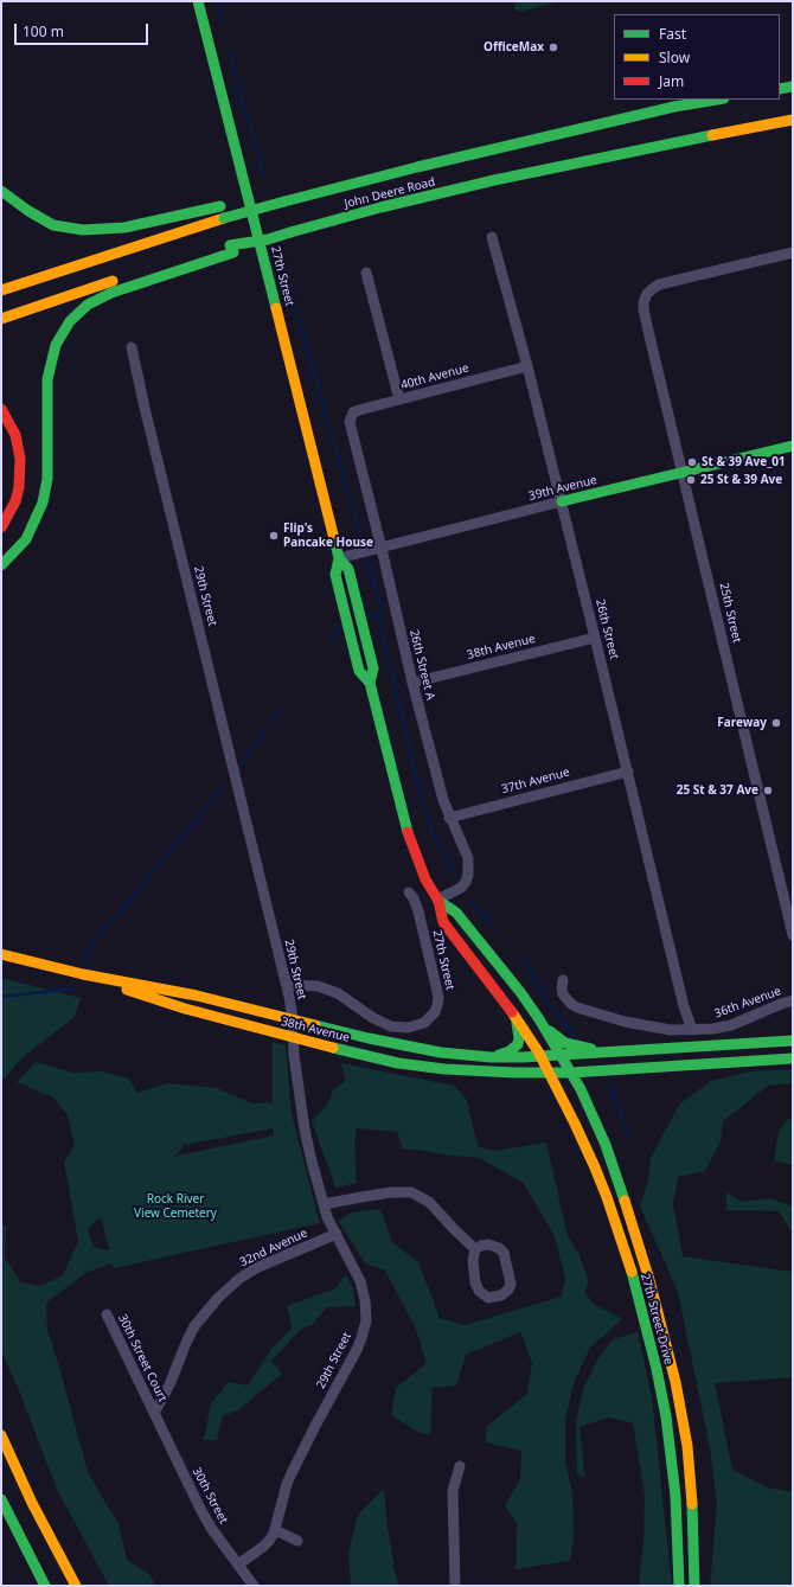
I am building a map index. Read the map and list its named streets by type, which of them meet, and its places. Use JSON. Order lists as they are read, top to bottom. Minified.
{"streets":{"main road":["John Deere Road","27th Street","39th Avenue","38th Avenue","27th Street Drive"],"street":["40th Avenue","29th Street","25th Street","26th Street","26th Street A","37th Avenue","36th Avenue","32nd Avenue","30th Street Court","30th Street"]},"crossings":[["27th Street","39th Avenue"],["27th Street","29th Street"],["27th Street","38th Avenue"],["27th Street","26th Street A"],["27th Street","27th Street Drive"],["40th Avenue","26th Street"],["40th Avenue","26th Street A"],["39th Avenue","25th Street"],["39th Avenue","26th Street"],["39th Avenue","26th Street A"],["29th Street","38th Avenue"],["29th Street","32nd Avenue"],["29th Street","30th Street"],["26th Street","38th Avenue"],["26th Street","37th Avenue"],["26th Street","36th Avenue"],["38th Avenue","26th Street A"],["38th Avenue","27th Street Drive"],["26th Street A","37th Avenue"],["32nd Avenue","30th Street Court"],["32nd Avenue","30th Street"],["30th Street Court","30th Street"]],"parks":["Rock River View Cemetery"],"places":["OfficeMax","St & 39 Ave_01","25 St & 39 Ave","Flip's Pancake House","Fareway","25 St & 37 Ave"],"legend":["Fast","Slow","Jam"],"scale_bar":"100 m"}
